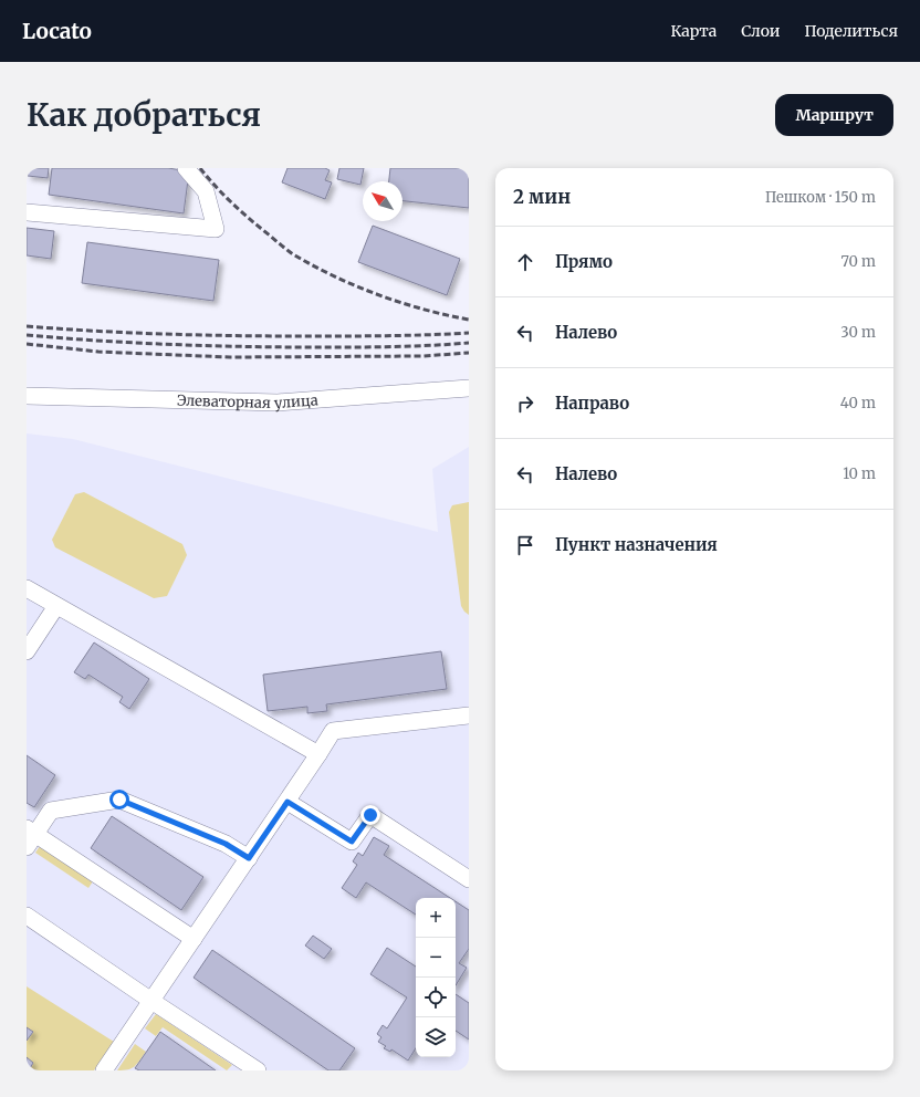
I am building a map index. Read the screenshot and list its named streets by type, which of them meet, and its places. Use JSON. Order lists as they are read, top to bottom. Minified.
{"streets":{"street":["Элеваторная улица"]},"north":"top left","page":{"header":"Locato","nav":["Карта","Слои","Поделиться"],"buttons":"Маршрут","title":"Как добраться","heading":["2 мин","Пешком · 150 m"],"list":[["Прямо","70 m"],["Налево","30 m"],["Направо","40 m"],["Налево","10 m"],"Пункт назначения"],"map_buttons":["+","−"]}}
